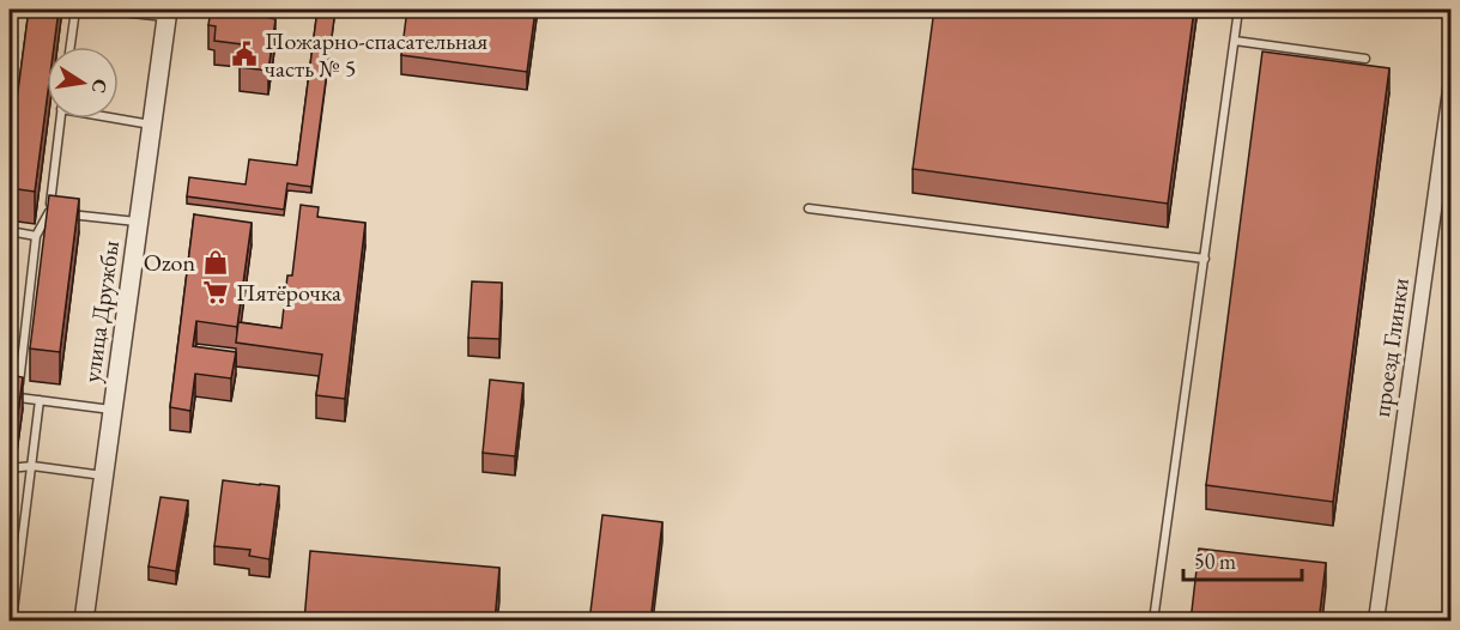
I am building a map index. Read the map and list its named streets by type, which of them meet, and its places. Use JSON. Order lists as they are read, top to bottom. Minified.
{"streets":{"street":["улица Дружбы","проезд Глинки"]},"places":{"public building":["Пожарно-спасательная часть № 5"],"shop":["Ozon"],"supermarket":["Пятёрочка"]},"scale_bar":"50 m","north":"right"}
